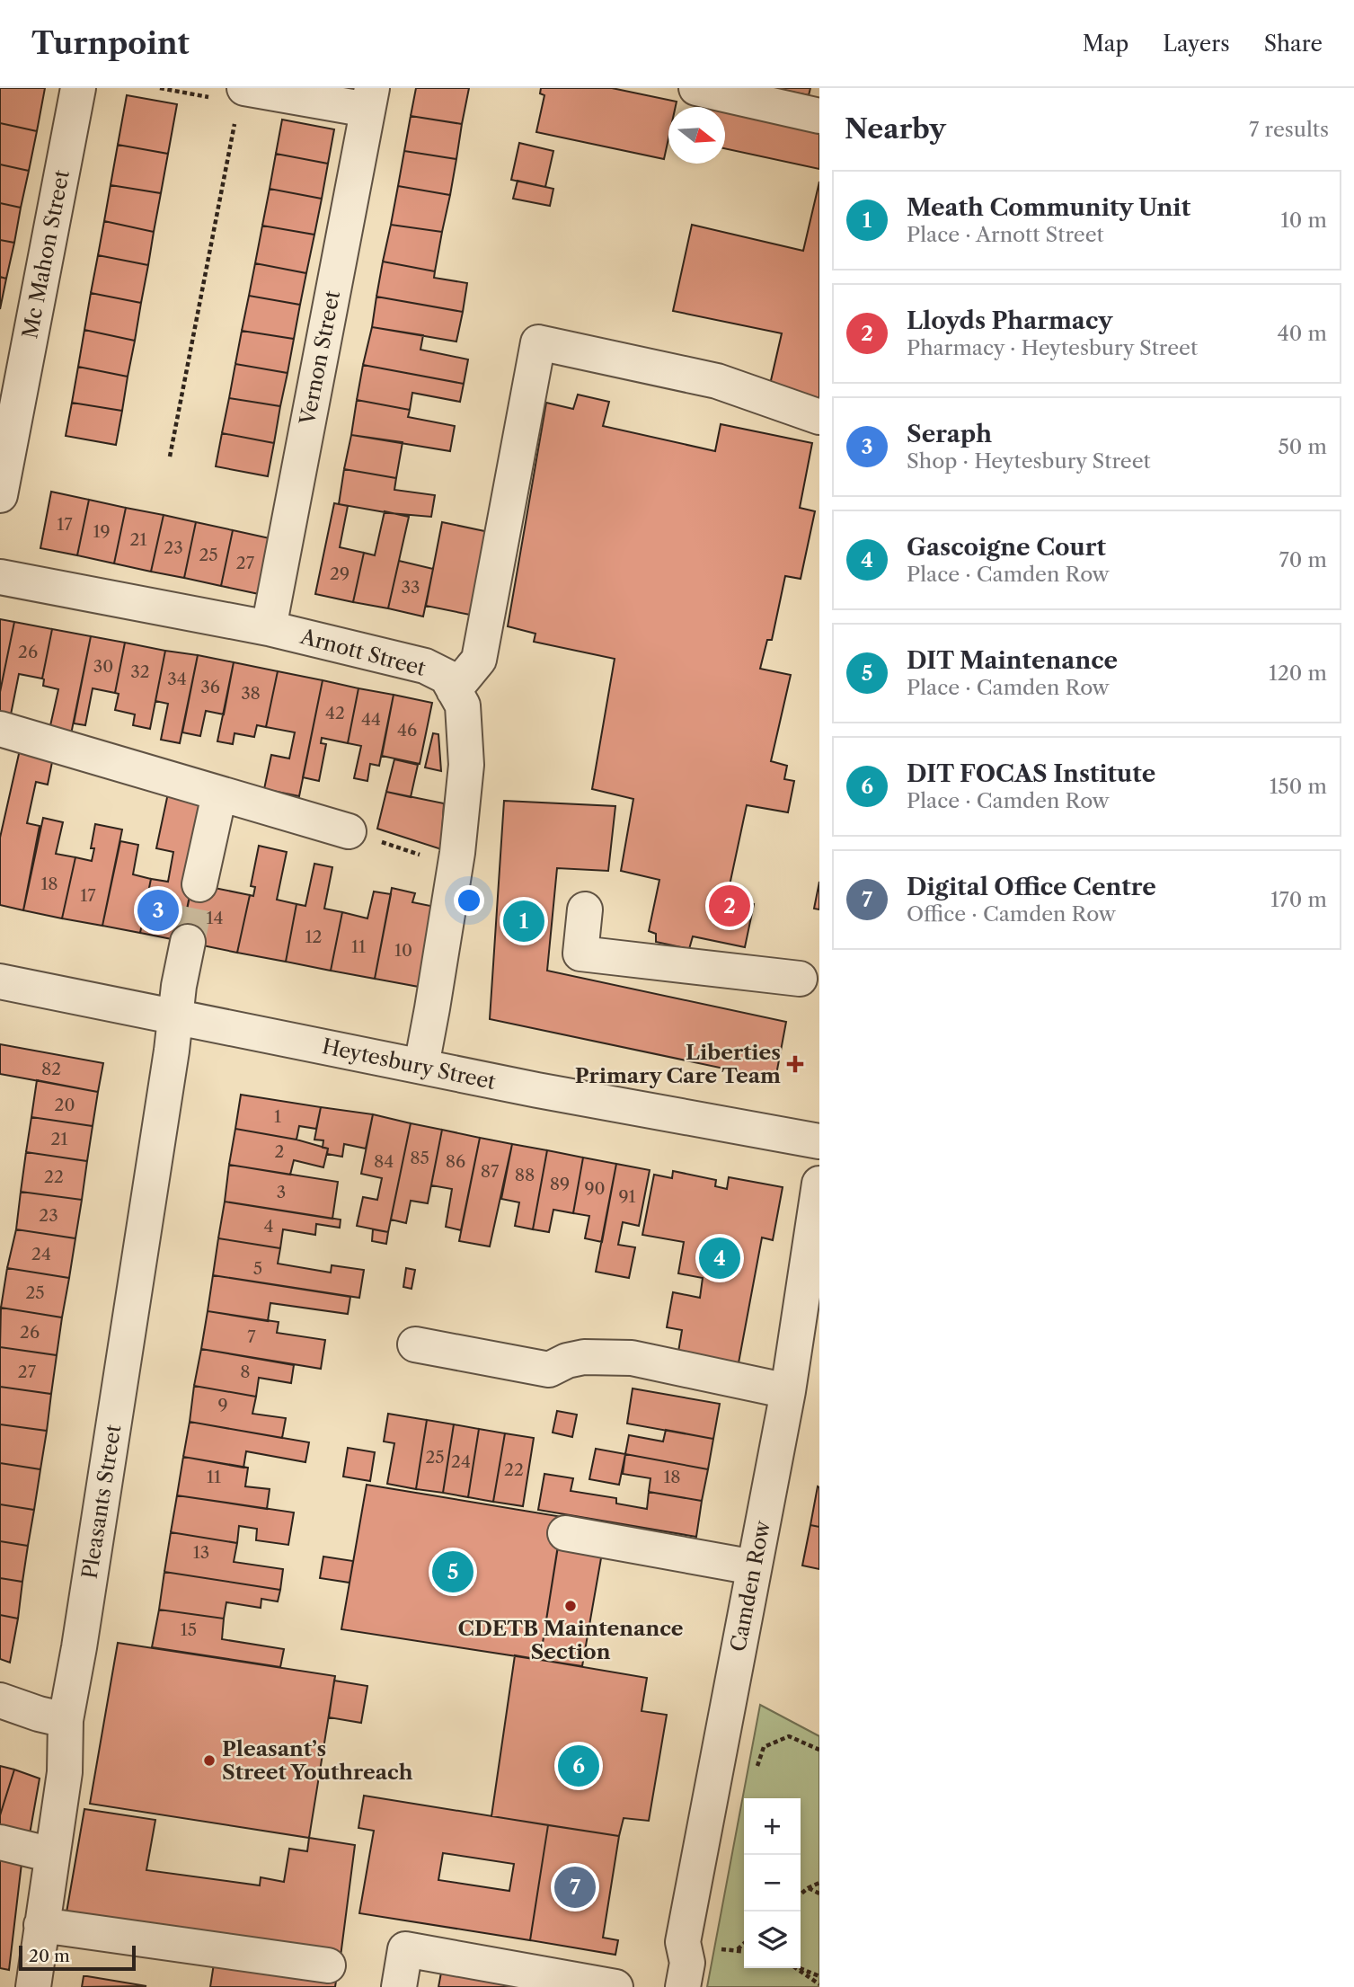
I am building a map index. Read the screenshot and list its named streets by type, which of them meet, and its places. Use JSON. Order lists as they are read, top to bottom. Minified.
{"streets":{"street":["Mc Mahon Street","Vernon Street","Arnott Street","Heytesbury Street","Pleasants Street","Camden Row"]},"crossings":[["Vernon Street","Arnott Street"],["Arnott Street","Heytesbury Street"],["Heytesbury Street","Pleasants Street"]],"places":{"health":["Liberties Primary Care Team"],"other":["CDETB Maintenance Section","Pleasant’s Street Youthreach"]},"house_numbers":["17","19","21","23","25","27","29","33","26","30","32","34","36","38","42","44","46","18","17","14","12","11","10","82","20","1","21","2","85","84","86","87","88","22","89","90","3","91","23","4","24","5","25","26","7","27","8","9","25","24","22","11","18","13","15"],"scale_bar":"20 m","north":"right","page":{"header":"Turnpoint","nav":["Map","Layers","Share"],"heading":["Nearby","7 results"],"list":[{"mark":"1","name":"Meath Community Unit","note":"Place · Arnott Street","value":"10 m"},{"mark":"2","name":"Lloyds Pharmacy","note":"Pharmacy · Heytesbury Street","value":"40 m"},{"mark":"3","name":"Seraph","note":"Shop · Heytesbury Street","value":"50 m"},{"mark":"4","name":"Gascoigne Court","note":"Place · Camden Row","value":"70 m"},{"mark":"5","name":"DIT Maintenance","note":"Place · Camden Row","value":"120 m"},{"mark":"6","name":"DIT FOCAS Institute","note":"Place · Camden Row","value":"150 m"},{"mark":"7","name":"Digital Office Centre","note":"Office · Camden Row","value":"170 m"}],"pins":["2","3","1","4","5","6","7"],"map_buttons":["+","−"],"scale":"20 m"}}
